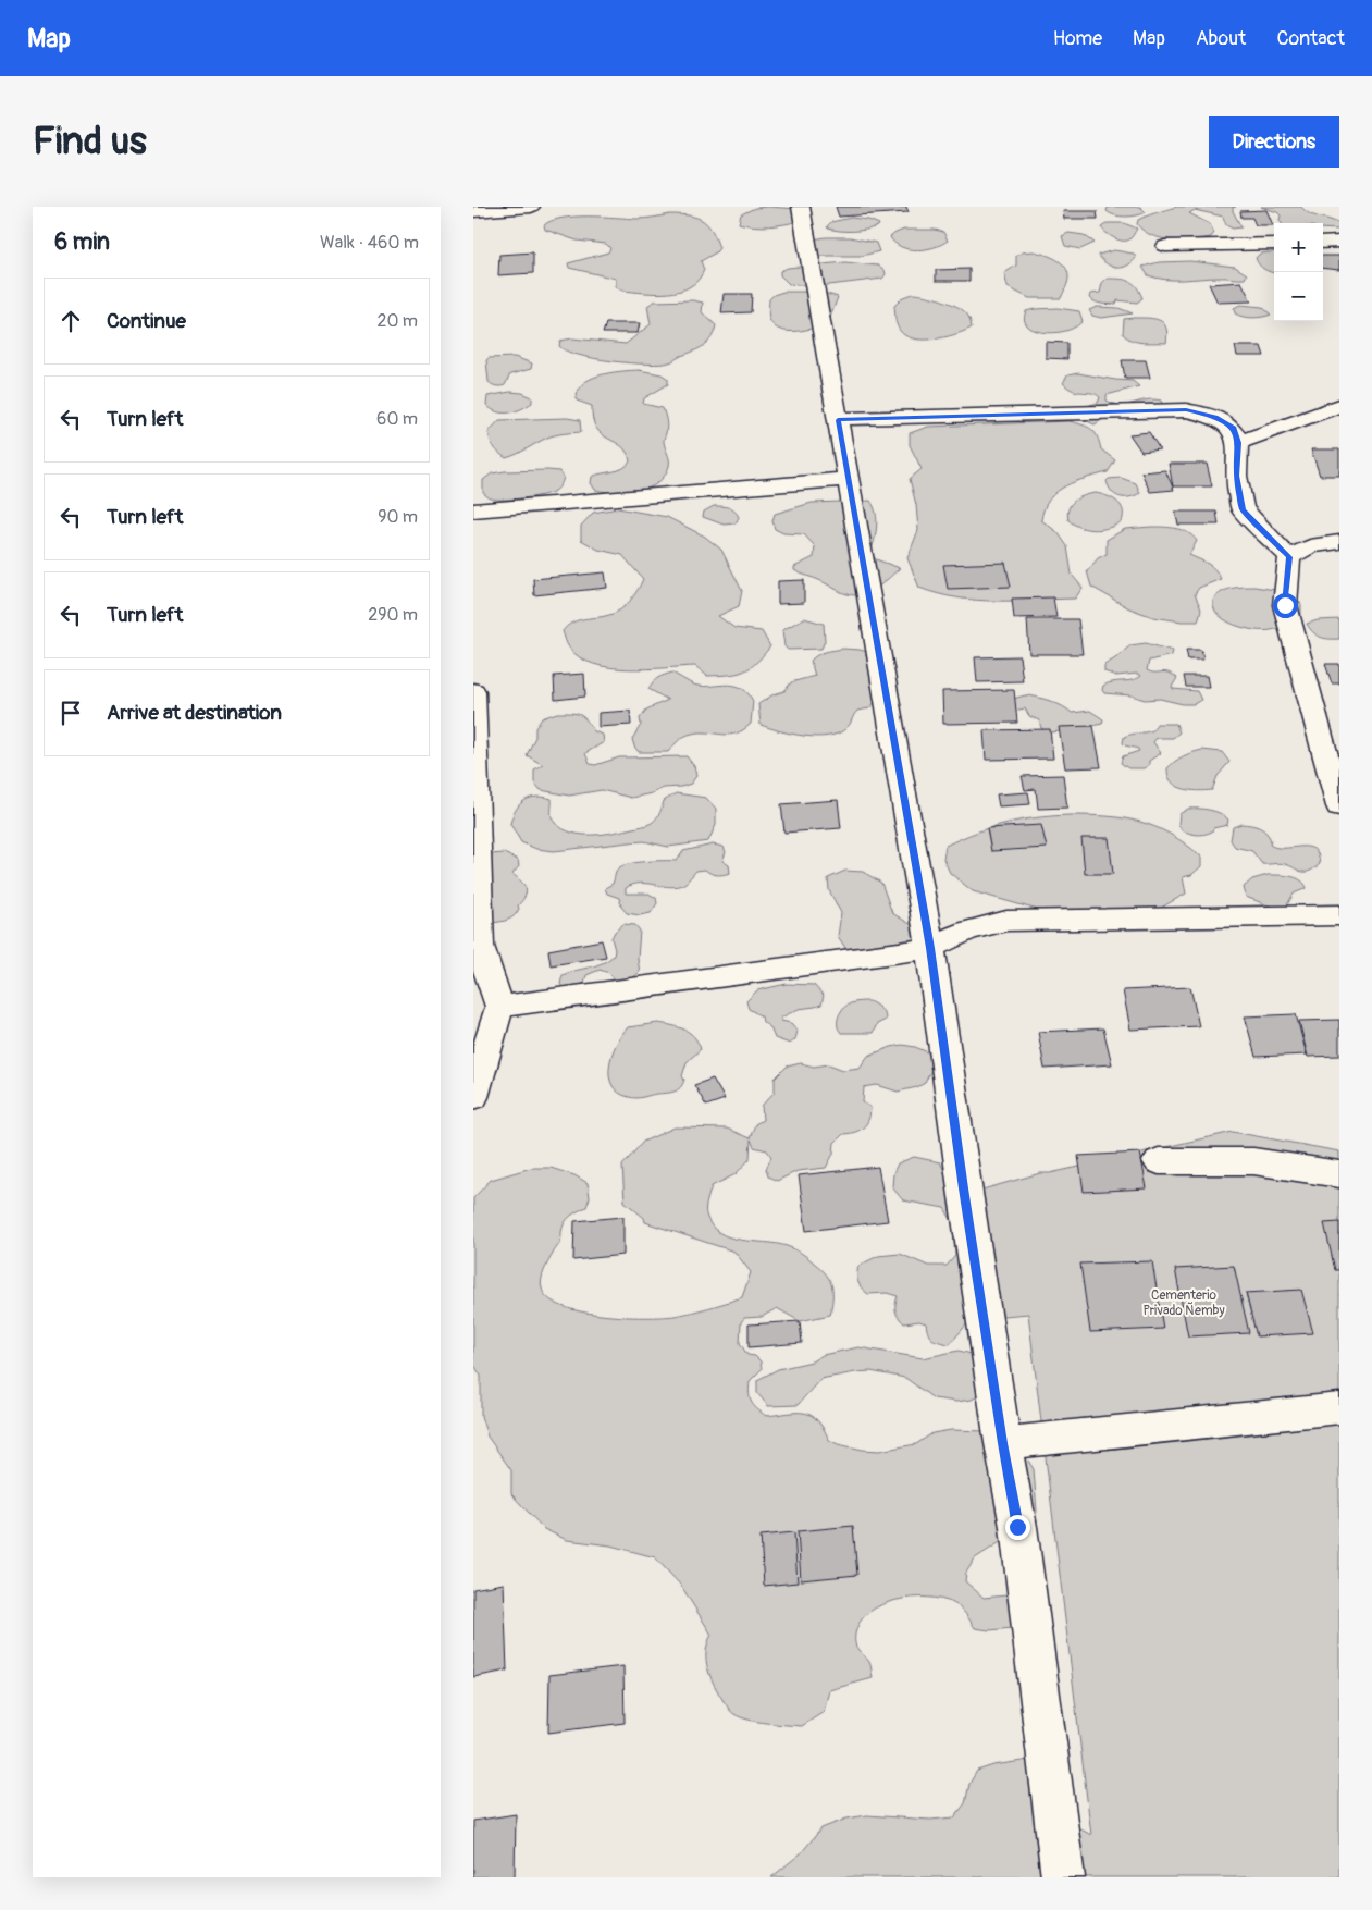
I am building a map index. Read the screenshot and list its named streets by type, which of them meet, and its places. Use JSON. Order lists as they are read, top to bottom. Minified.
{"parks":["Cementerio Privado Ñemby"],"page":{"header":"Map","nav":["Home","Map","About","Contact"],"buttons":"Directions","title":"Find us","heading":["6 min","Walk · 460 m"],"map_buttons":["+","−"],"list":[["Continue","20 m"],["Turn left","60 m"],["Turn left","90 m"],["Turn left","290 m"],"Arrive at destination"]}}
